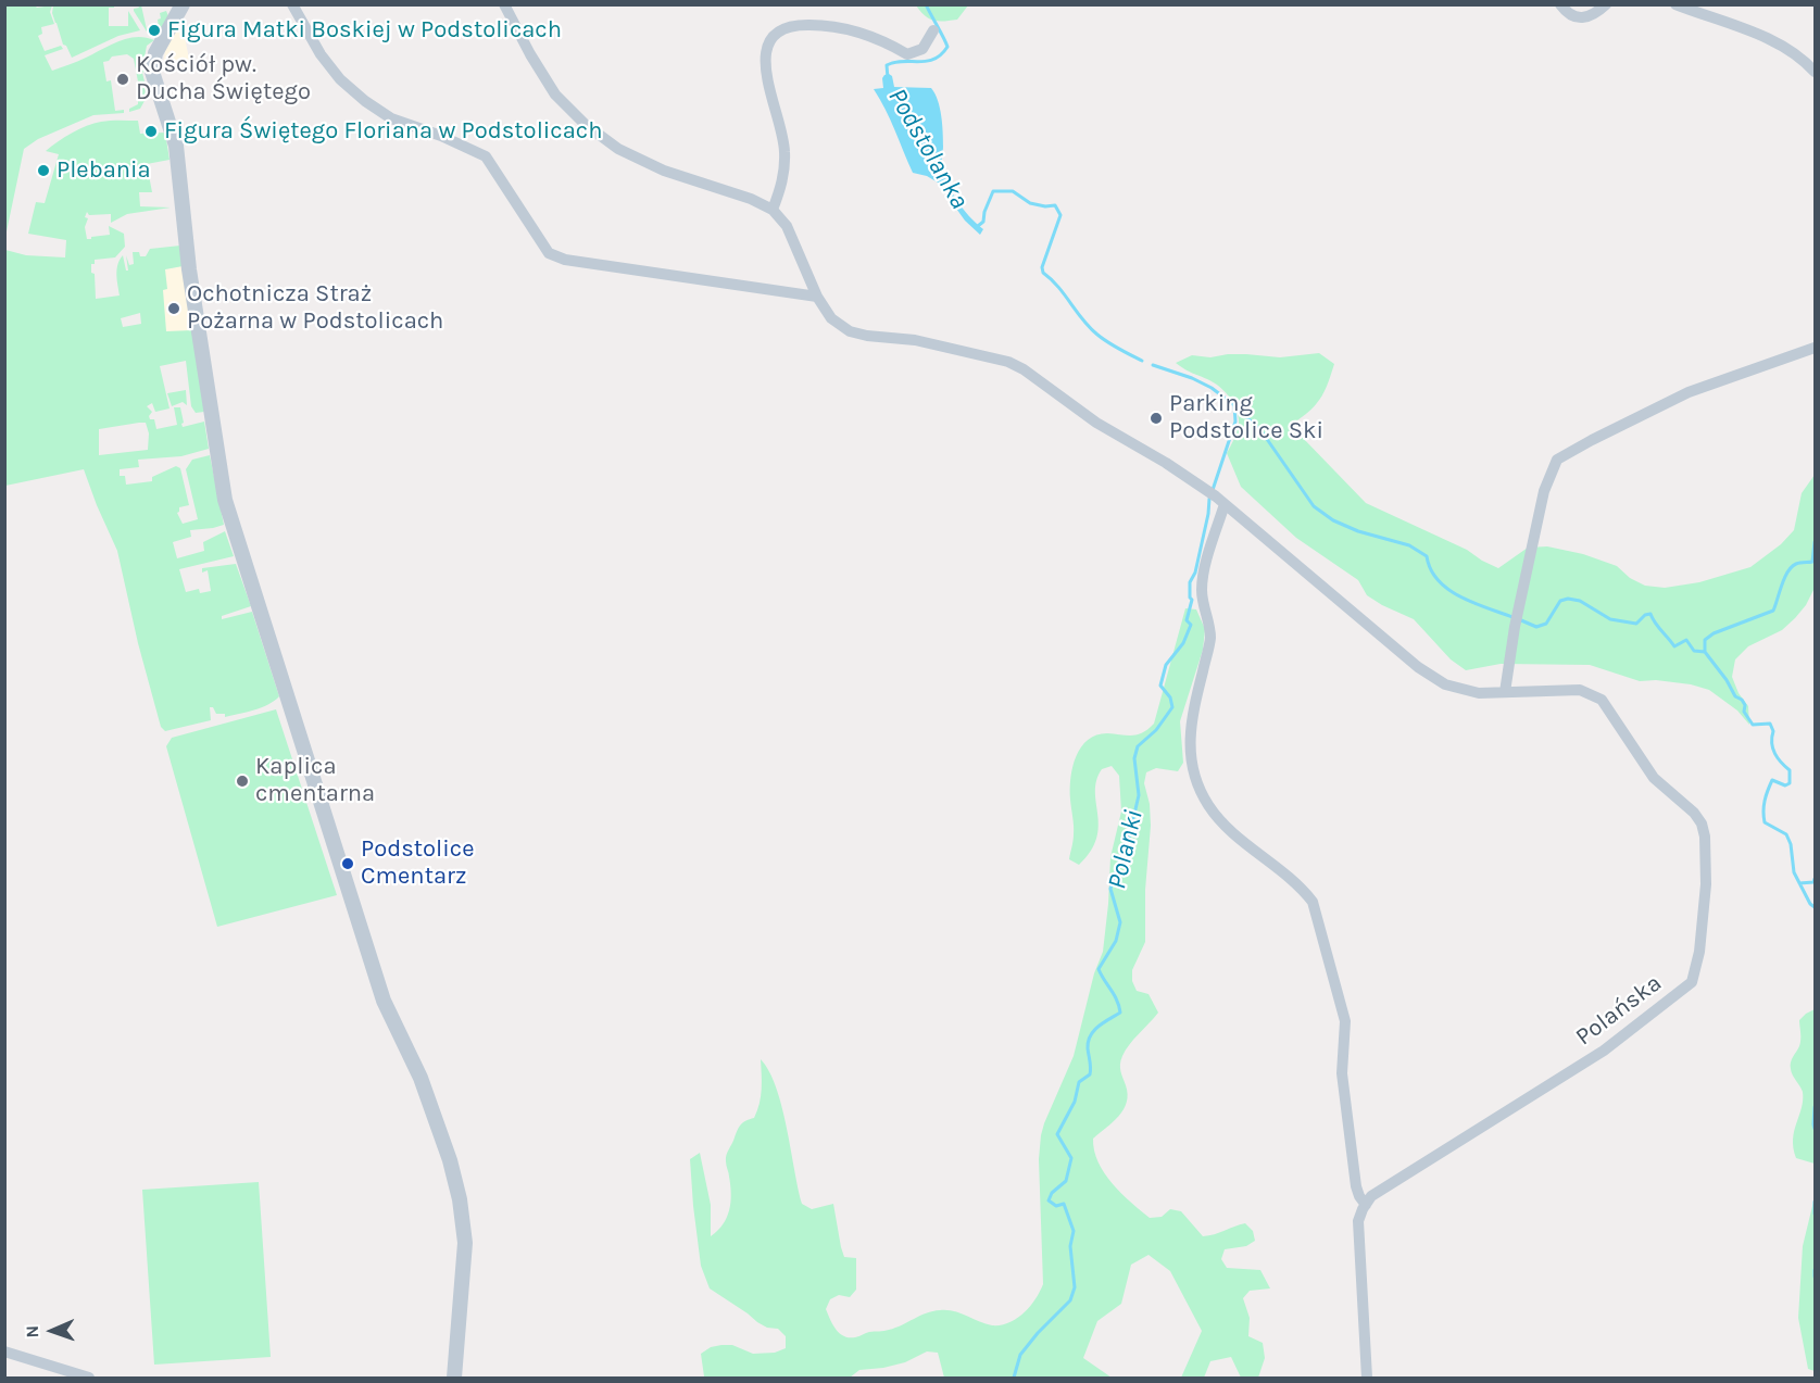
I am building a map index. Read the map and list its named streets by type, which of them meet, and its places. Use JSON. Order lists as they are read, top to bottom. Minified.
{"streets":{"street":["Polańska"]},"water":["Podstolanka","Polanki"],"places":["Figura Matki Boskiej w Podstolicach","Kościół pw. Ducha Świętego","Figura Świętego Floriana w Podstolicach","Plebania","Ochotnicza Straż Pożarna w Podstolicach","Parking Podstolice Ski","Kaplica cmentarna","Podstolice Cmentarz"],"north":"left"}
